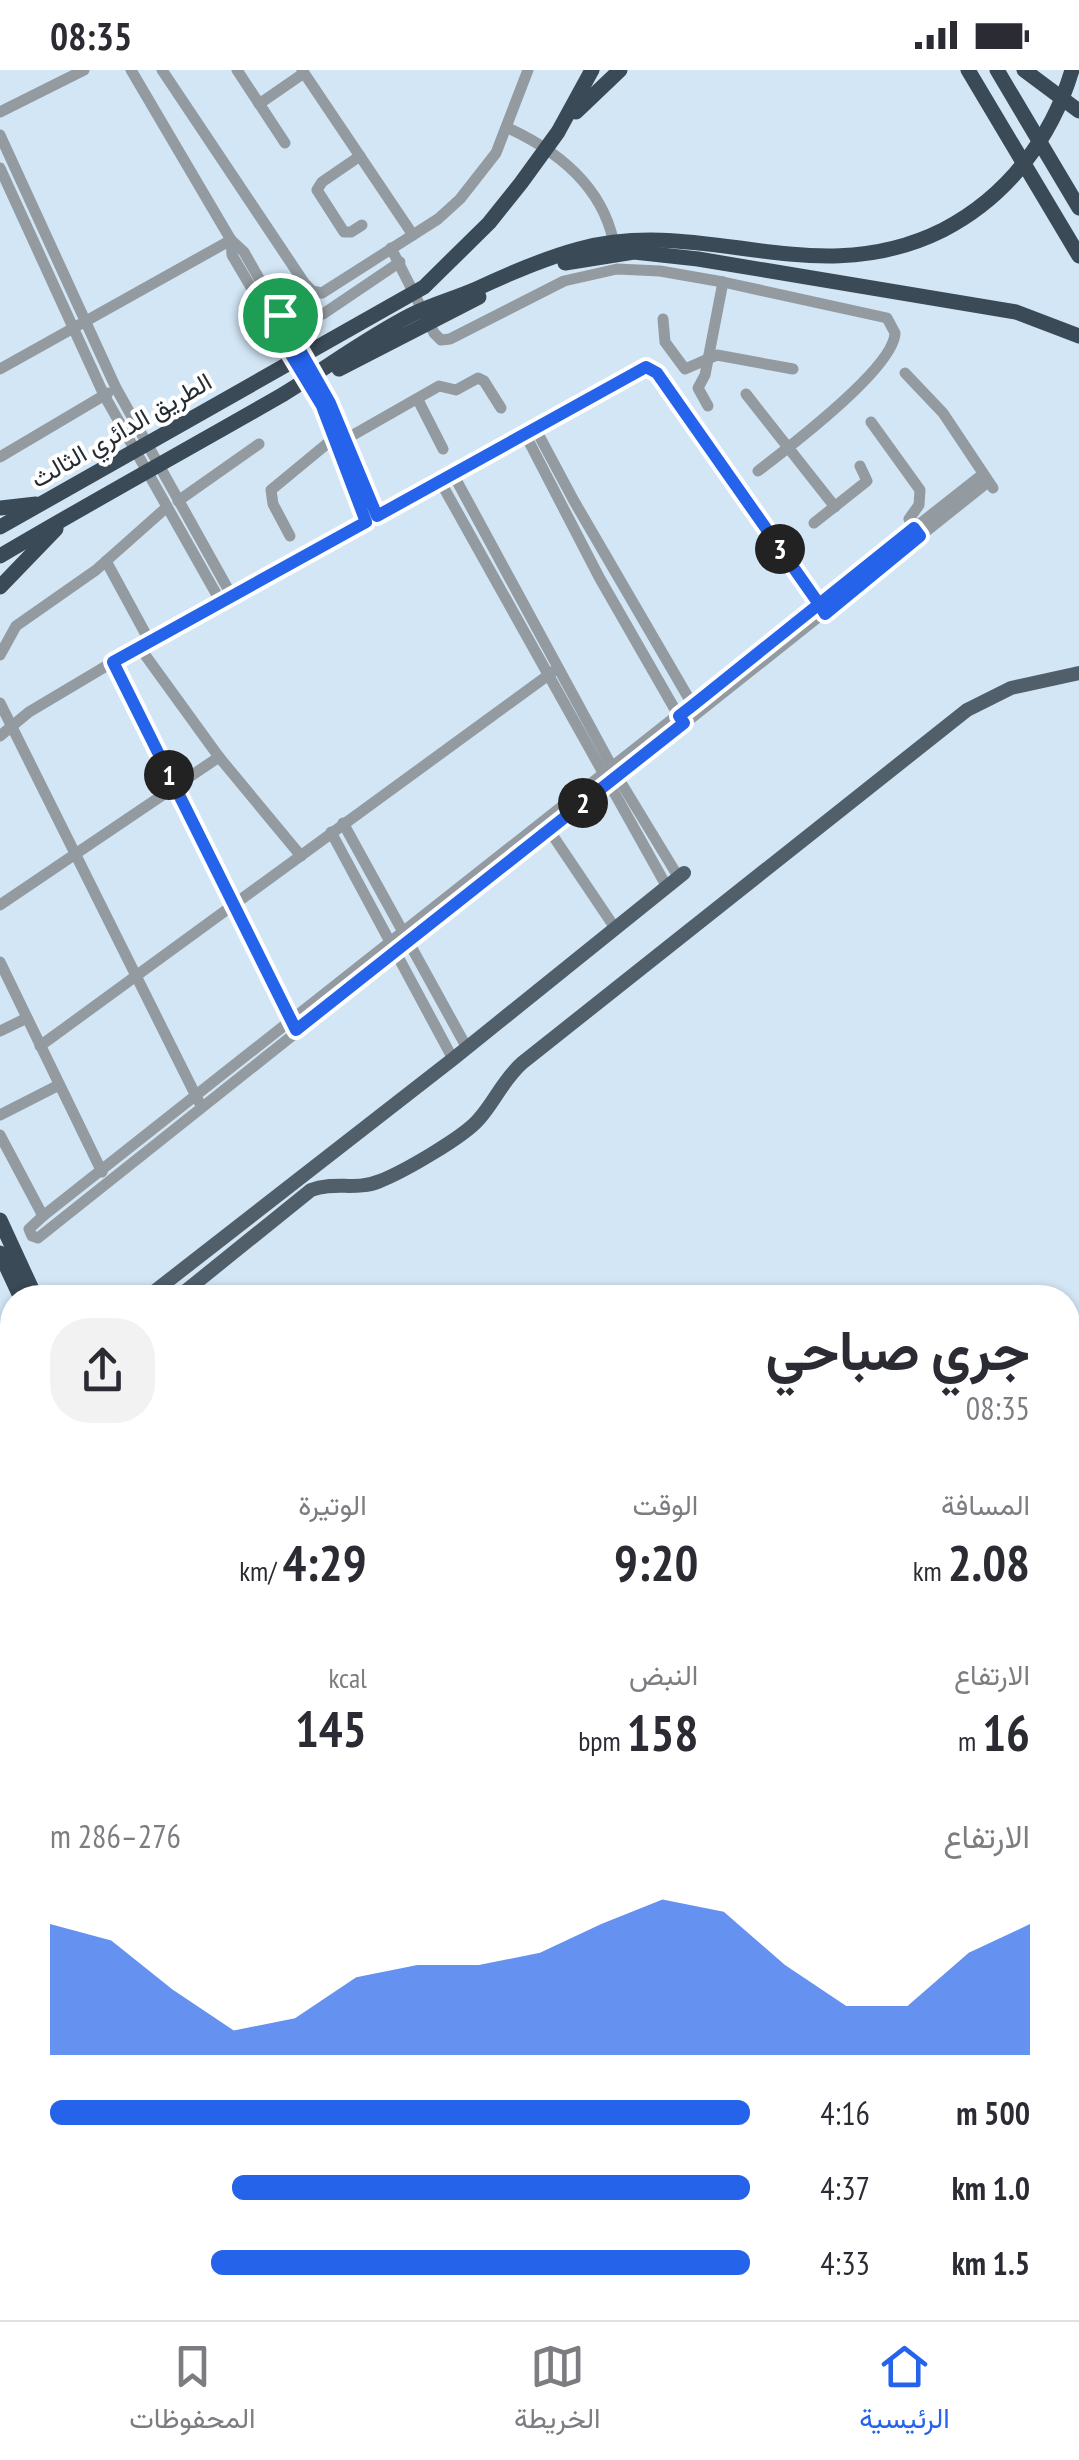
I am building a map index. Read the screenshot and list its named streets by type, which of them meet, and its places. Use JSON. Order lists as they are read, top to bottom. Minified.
{"streets":{"highway":["الطريق الدائري الثالث"]},"page":{"status":"08:35","pins":["3","1","2"],"heading":["جري صباحي","08:35"],"stats":[["المسافة","2.08 km"],["الوقت","9:20"],["الوتيرة","4:29 /km"],["الارتفاع","16 m"],["النبض","158 bpm"],["kcal","145"]],"chart":["الارتفاع","276–286 m"],"list":[{"name":"500 m","note":"4:16"},{"name":"1.0 km","note":"4:37"},{"name":"1.5 km","note":"4:33"}],"tabs":["الرئيسية","الخريطة","المحفوظات"]}}
